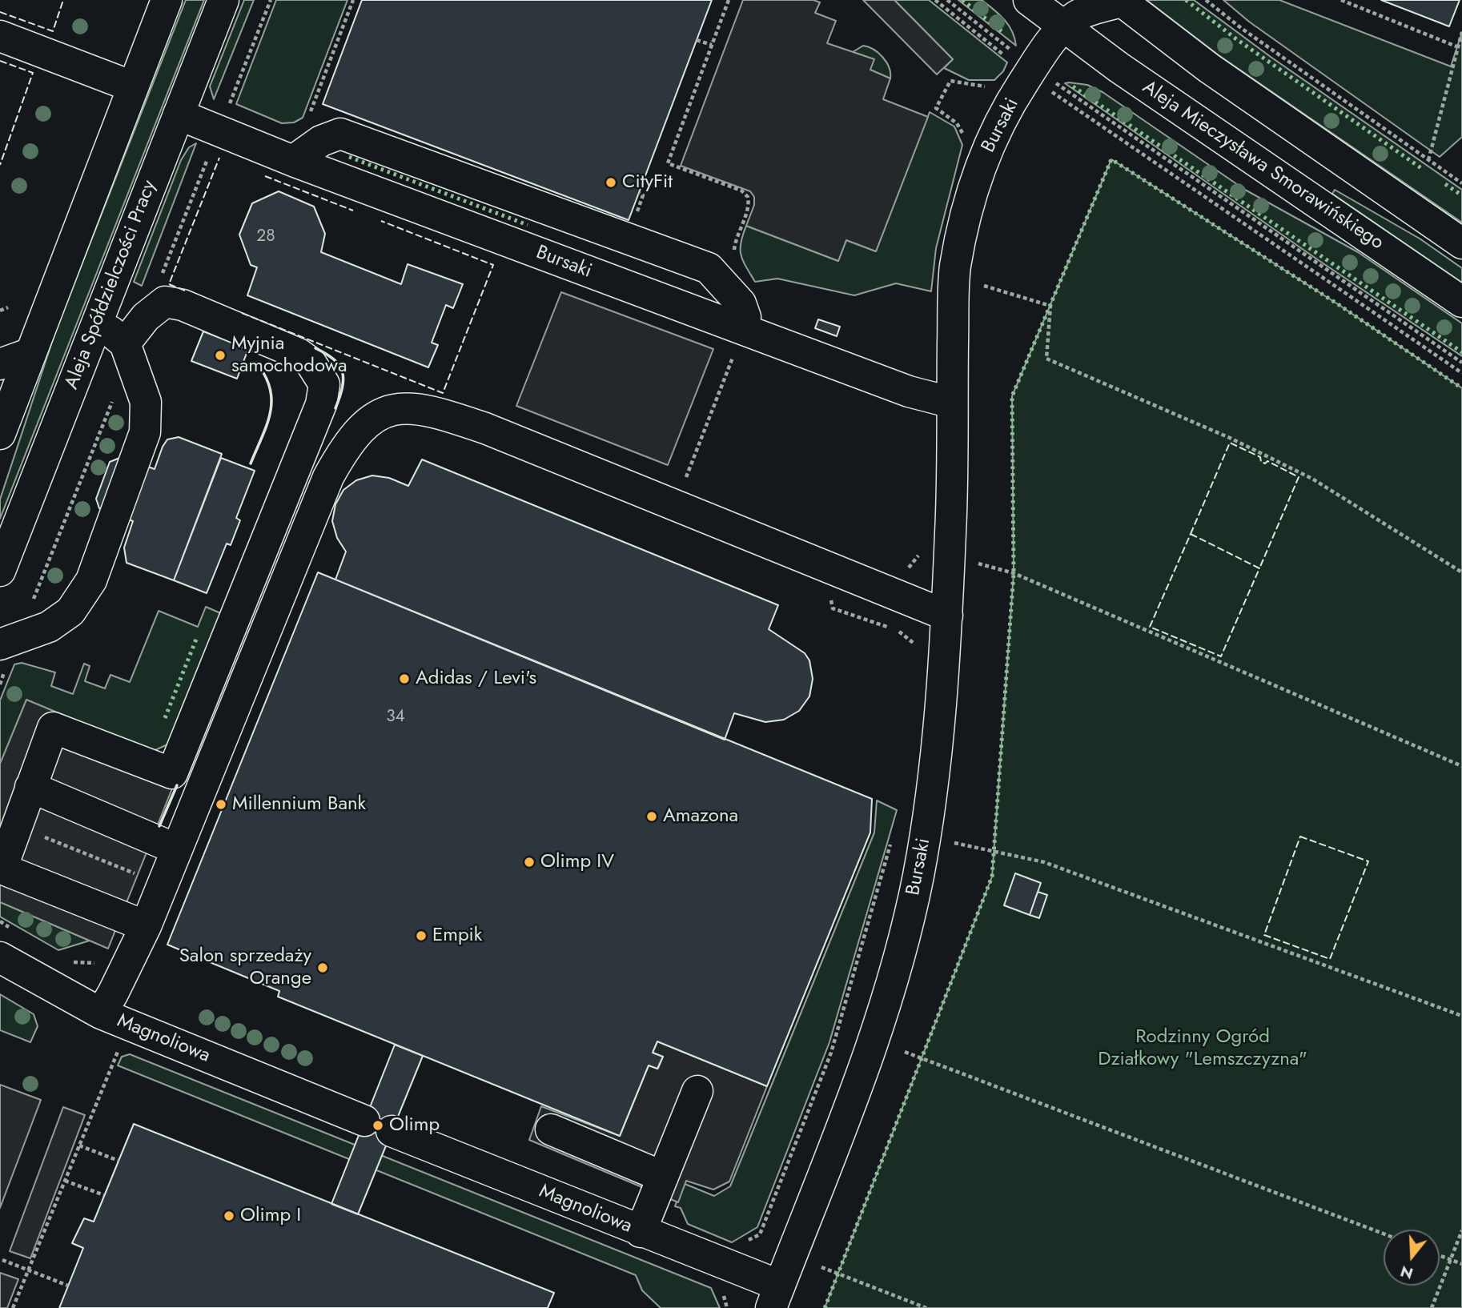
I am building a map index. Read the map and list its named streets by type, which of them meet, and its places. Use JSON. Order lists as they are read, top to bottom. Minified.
{"streets":{"street":["Bursaki","Aleja Mieczysława Smorawińskiego","Aleja Spółdzielczości Pracy","Magnoliowa"]},"crossings":[["Bursaki","Aleja Mieczysława Smorawińskiego"],["Bursaki","Aleja Spółdzielczości Pracy"],["Bursaki","Magnoliowa"]],"parks":["Rodzinny Ogród Działkowy \"Lemszczyzna\""],"places":["CityFit","Myjnia samochodowa","Adidas / Levi's","Millennium Bank","Amazona","Olimp IV","Empik","Salon sprzedaży Orange","Olimp","Olimp I"],"house_numbers":["28","34"],"north":"bottom"}
